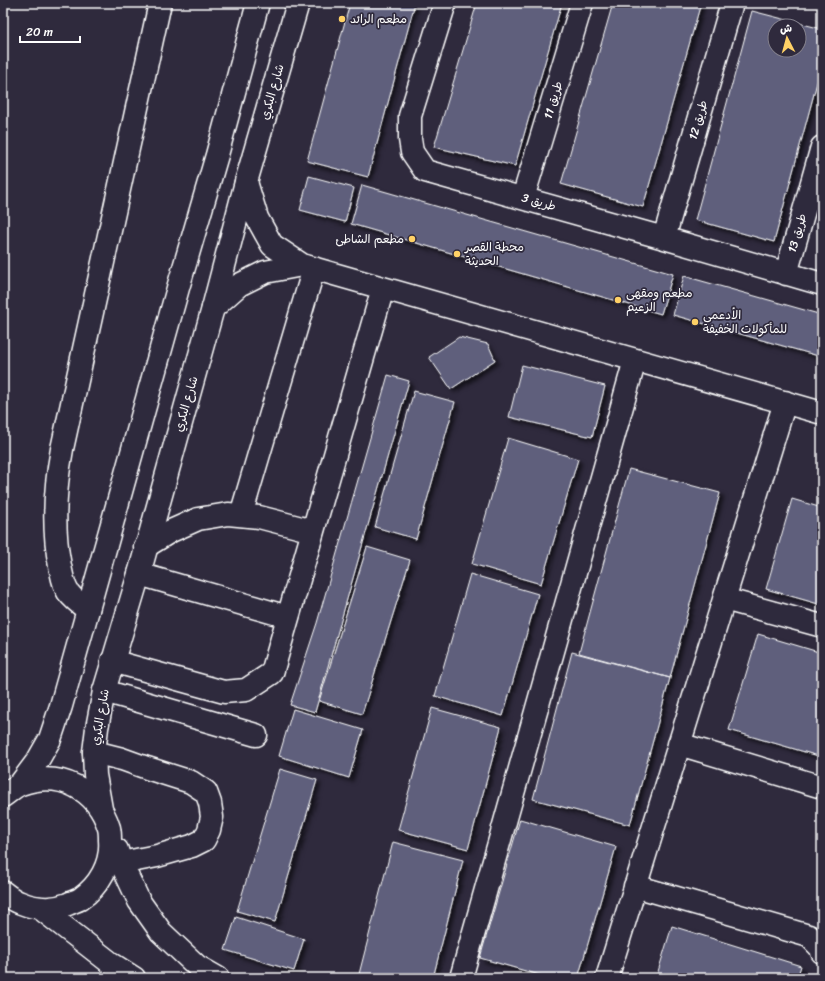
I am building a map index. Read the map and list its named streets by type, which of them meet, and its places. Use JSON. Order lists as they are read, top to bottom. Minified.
{"streets":{"street":["شارع البكري","طريق 11","طريق 12","طريق 3","طريق 13"]},"crossings":[["طريق 11","طريق 3"],["طريق 12","طريق 3"],["طريق 3","طريق 13"]],"places":["مطعم الرائد","مطعم الشاطئ","محطة القصر الحديثة","مطعم ومقهى الزعيم","الأدعمي للمأكولات الخفيفة"],"scale_bar":"20 m","north":"top"}
